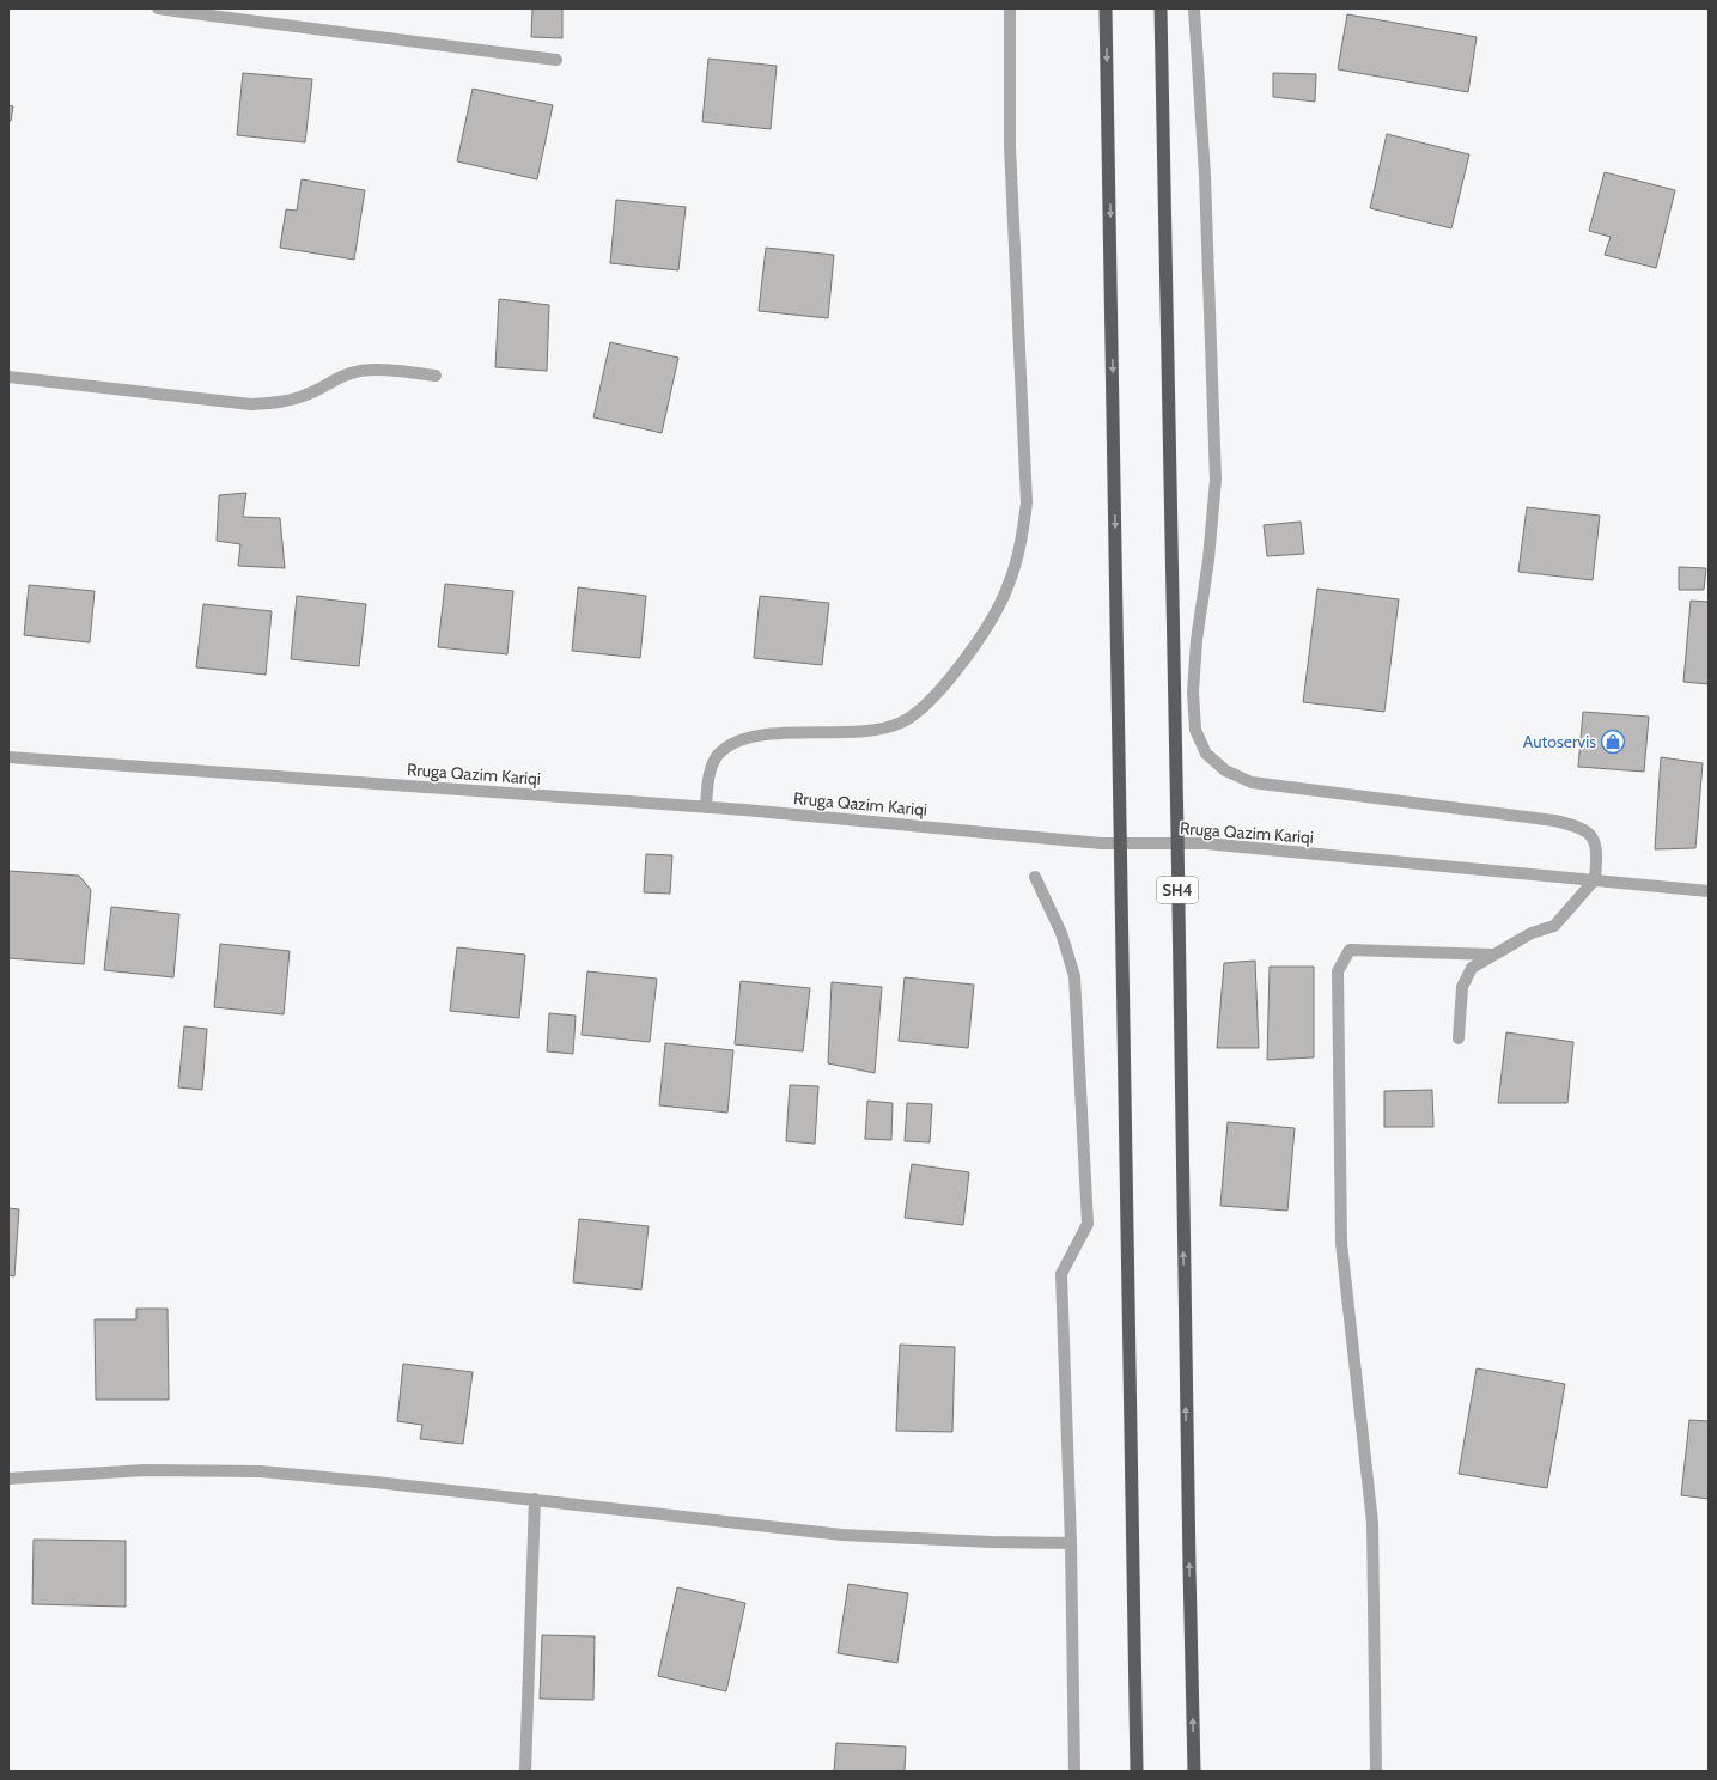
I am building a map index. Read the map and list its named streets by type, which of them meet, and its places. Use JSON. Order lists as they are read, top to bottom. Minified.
{"streets":{"highway":["SH4"],"street":["Rruga Qazim Kariqi"]},"places":{"shop":["Autoservis"]}}
